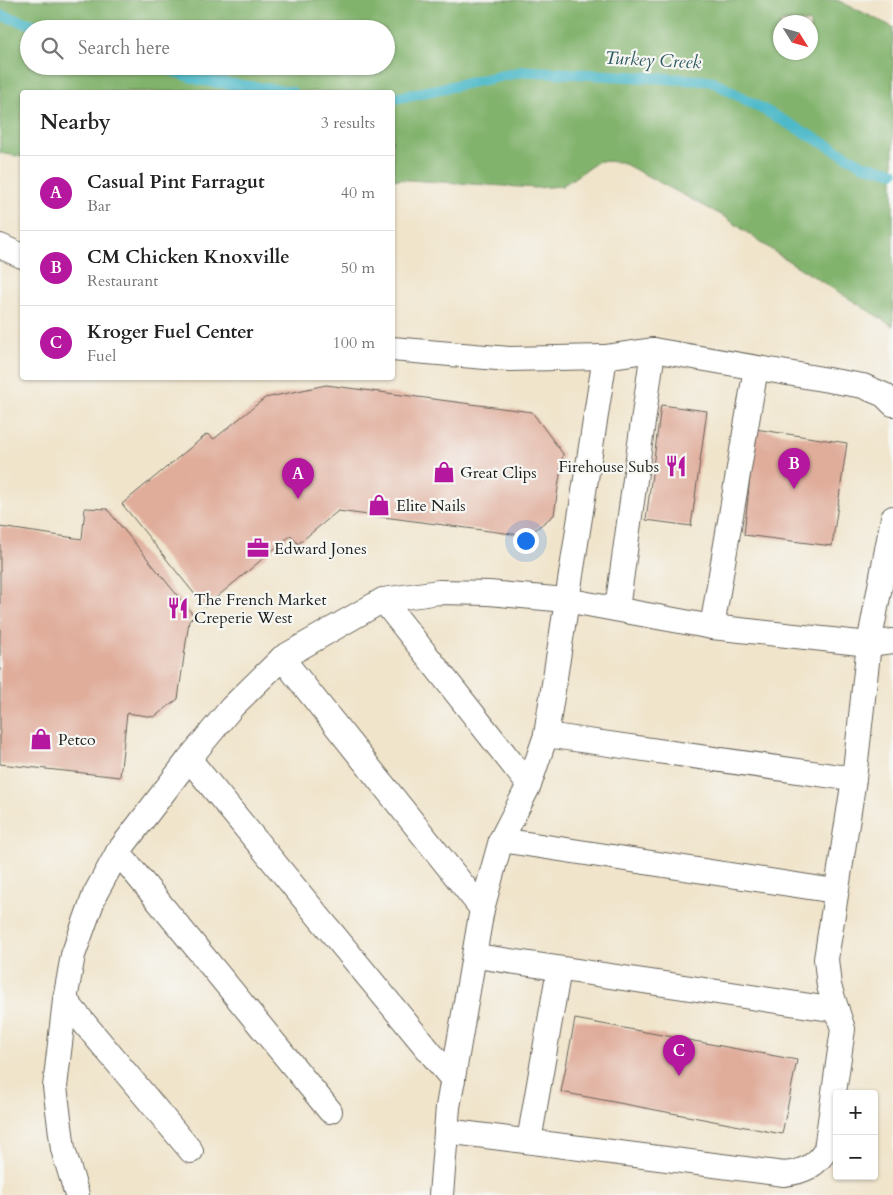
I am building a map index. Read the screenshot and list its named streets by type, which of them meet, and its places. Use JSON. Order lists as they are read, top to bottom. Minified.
{"water":["Turkey Creek"],"places":{"restaurant":["Firehouse Subs","The French Market Creperie West"],"shop":["Great Clips","Elite Nails","Petco"],"office":["Edward Jones"]},"north":"bottom right","page":{"search":"Search here","heading":["Nearby","3 results"],"list":[{"mark":"A","name":"Casual Pint Farragut","note":"Bar","value":"40 m"},{"mark":"B","name":"CM Chicken Knoxville","note":"Restaurant","value":"50 m"},{"mark":"C","name":"Kroger Fuel Center","note":"Fuel","value":"100 m"}],"pins":["B","A","C"],"map_buttons":["+","−"]}}
